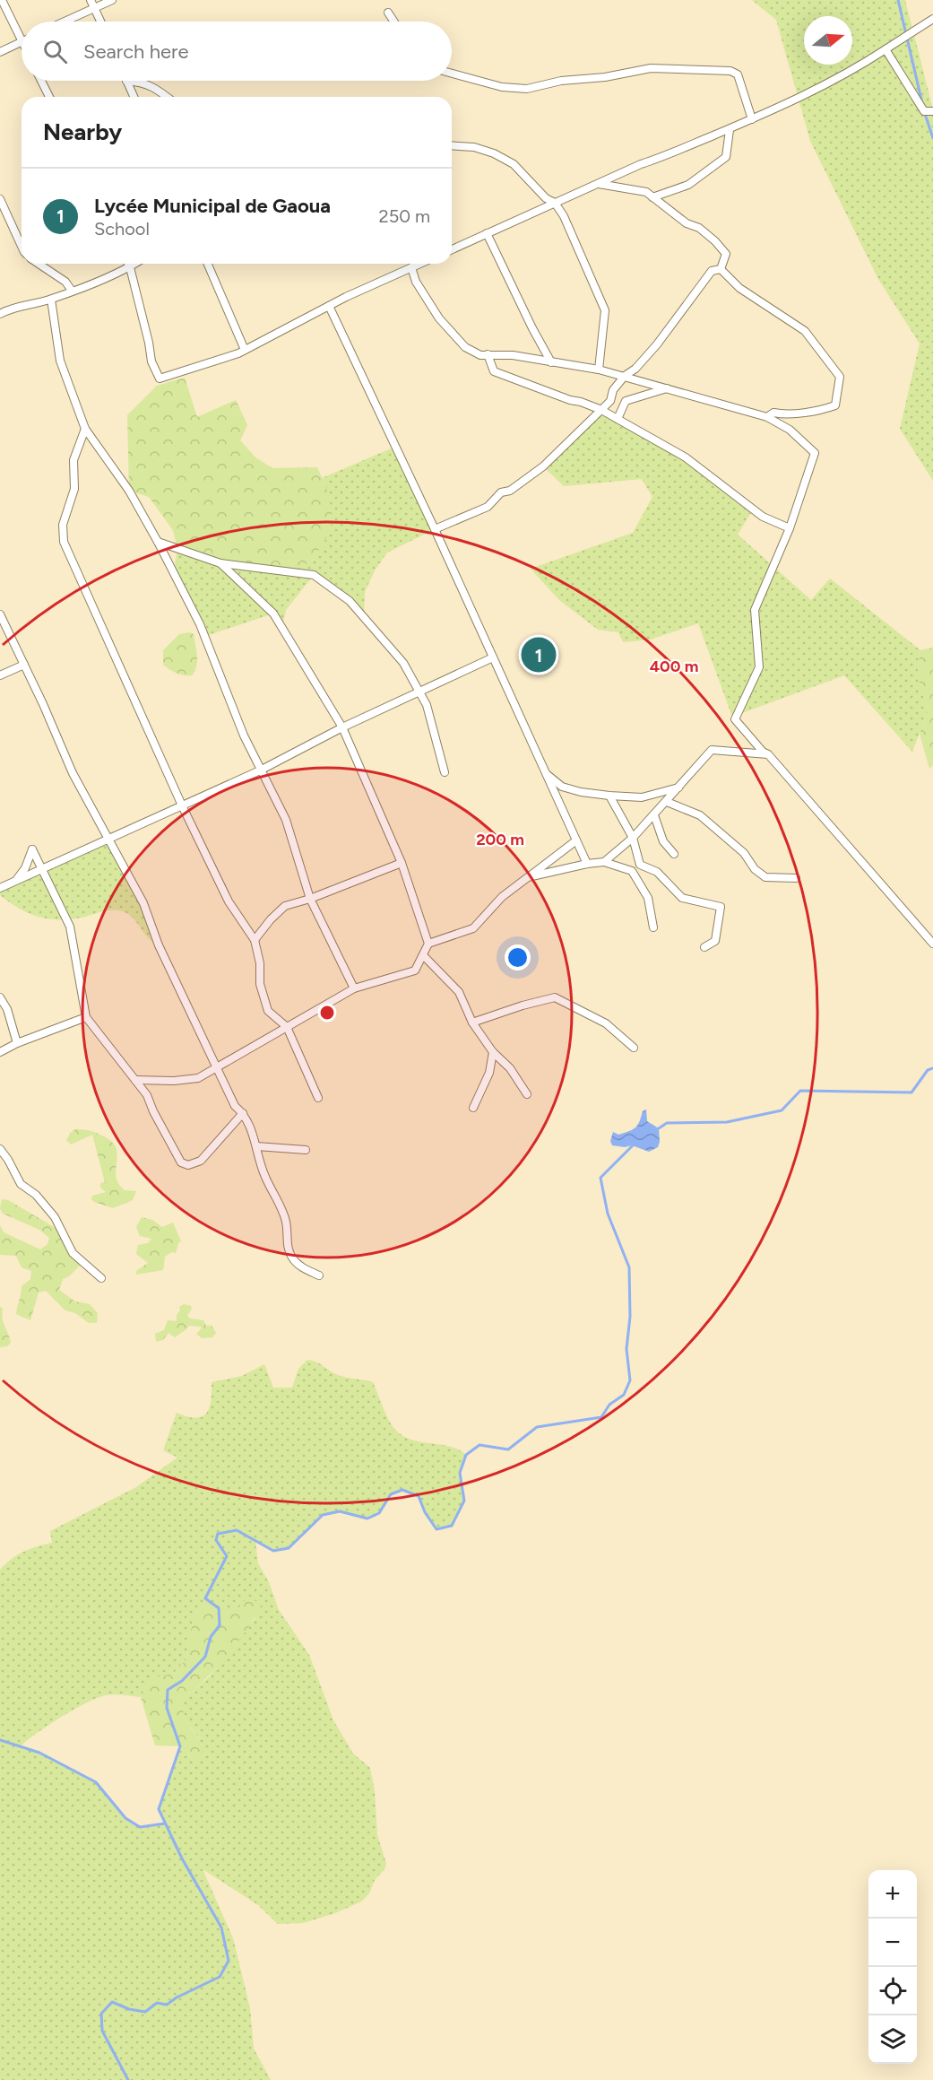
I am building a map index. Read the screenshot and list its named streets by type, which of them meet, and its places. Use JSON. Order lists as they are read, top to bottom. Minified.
{"north":"right","page":{"search":"Search here","heading":"Nearby","list":[{"mark":"1","name":"Lycée Municipal de Gaoua","note":"School","value":"250 m"}],"pins":"1","map_buttons":["+","−"]},"rings":["400 m","200 m"]}
